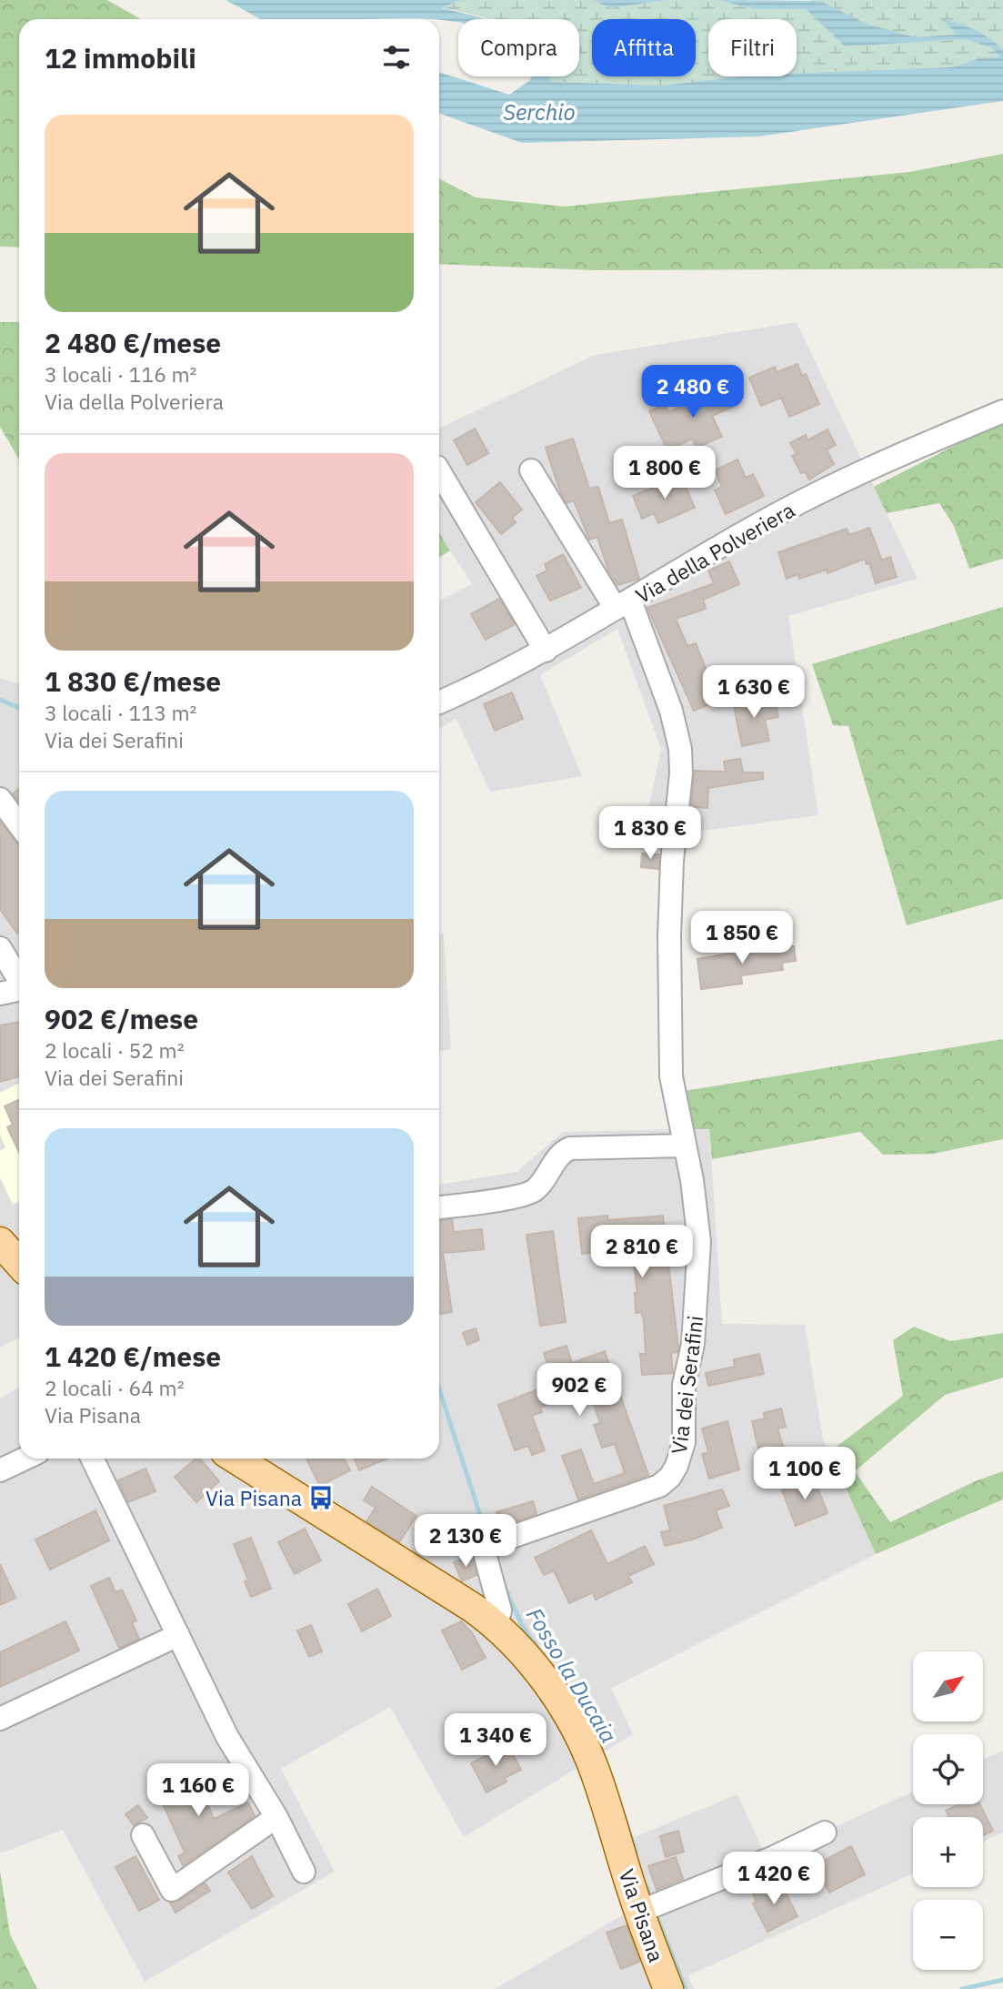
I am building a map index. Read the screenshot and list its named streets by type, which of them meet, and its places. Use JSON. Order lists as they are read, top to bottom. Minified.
{"streets":{"main road":["Via Pisana"],"street":["Via della Polveriera","Via dei Serafini"]},"crossings":[["Via della Polveriera","Via dei Serafini"],["Via dei Serafini","Via Pisana"]],"water":["Serchio","Fosso la Ducaia"],"places":{"bus stop":["Via Pisana"]},"north":"top right","page":{"chip":["Compra","Affitta","Filtri"],"heading":"12 immobili","list":[{"name":"2 480 €/mese","note":"3 locali · 116 m² · Via della Polveriera"},{"name":"1 830 €/mese","note":"3 locali · 113 m² · Via dei Serafini"},{"name":"902 €/mese","note":"2 locali · 52 m² · Via dei Serafini"},{"name":"1 420 €/mese","note":"2 locali · 64 m² · Via Pisana"}],"price":["2 480 €","1 800 €","1 630 €","1 830 €","1 850 €","2 810 €","902 €","1 100 €","2 130 €","1 340 €","1 160 €","1 420 €"],"map_buttons":["+","−"]}}
